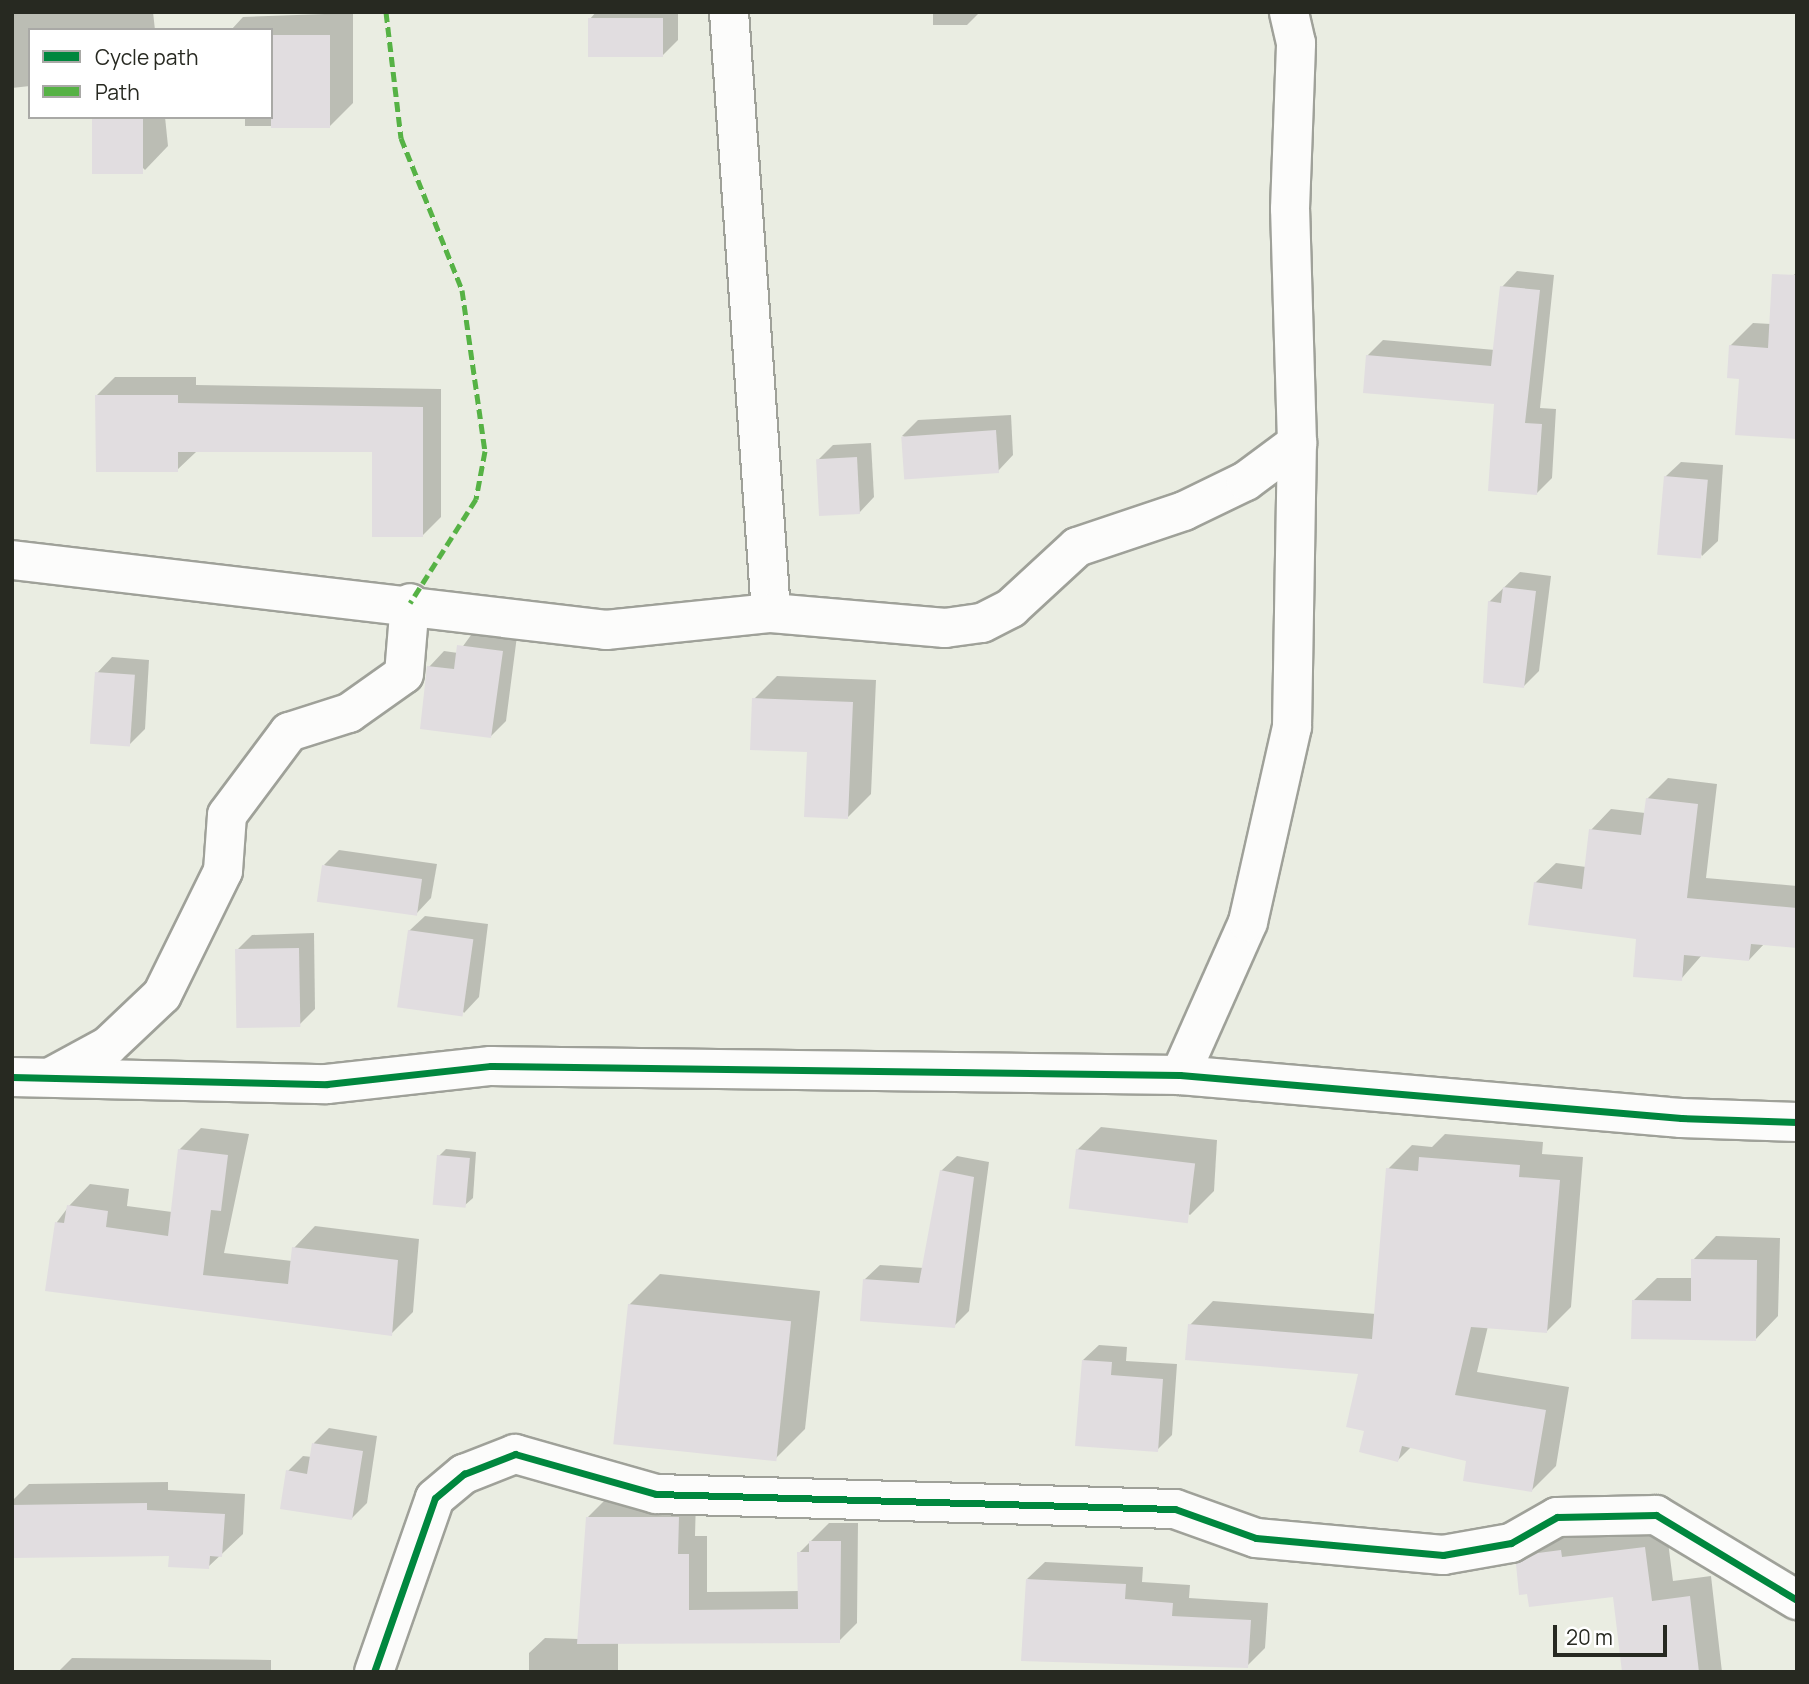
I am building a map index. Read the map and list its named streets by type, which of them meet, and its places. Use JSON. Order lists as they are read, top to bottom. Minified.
{"legend":["Cycle path","Path"],"scale_bar":"20 m"}
